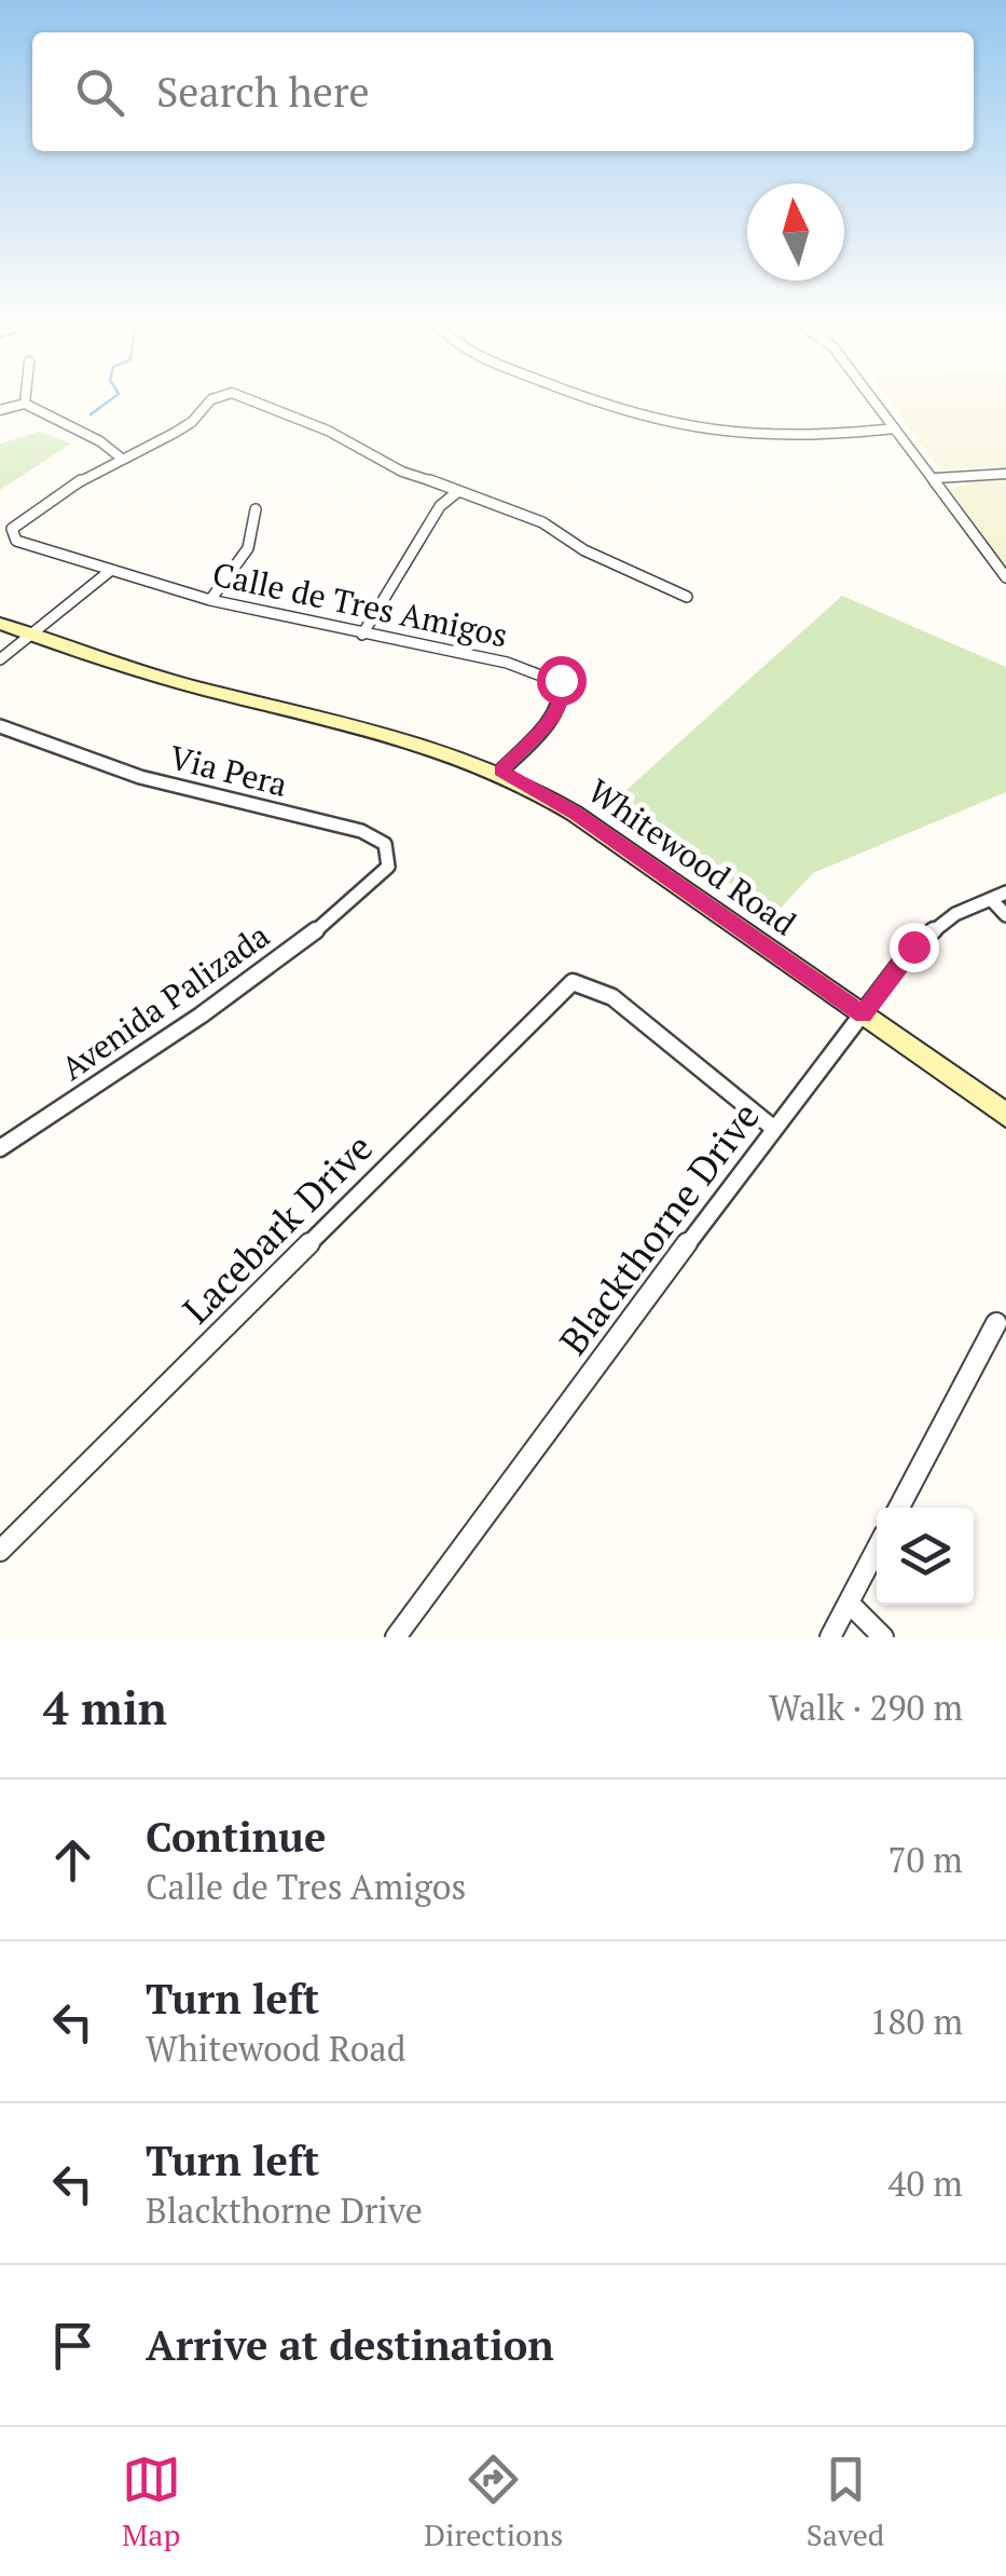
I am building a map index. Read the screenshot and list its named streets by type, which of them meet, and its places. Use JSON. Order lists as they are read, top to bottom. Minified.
{"streets":{"main road":["Whitewood Road"],"street":["Calle de Tres Amigos","Via Pera","Avenida Palizada","Lacebark Drive","Blackthorne Drive"]},"crossings":[["Calle de Tres Amigos","Whitewood Road"],["Via Pera","Avenida Palizada"],["Whitewood Road","Blackthorne Drive"],["Lacebark Drive","Blackthorne Drive"]],"north":"top","page":{"search":"Search here","heading":["4 min","Walk · 290 m"],"list":[["Continue","Calle de Tres Amigos","70 m"],["Turn left","Whitewood Road","180 m"],["Turn left","Blackthorne Drive","40 m"],"Arrive at destination"],"nav":["Map","Directions","Saved"]}}
